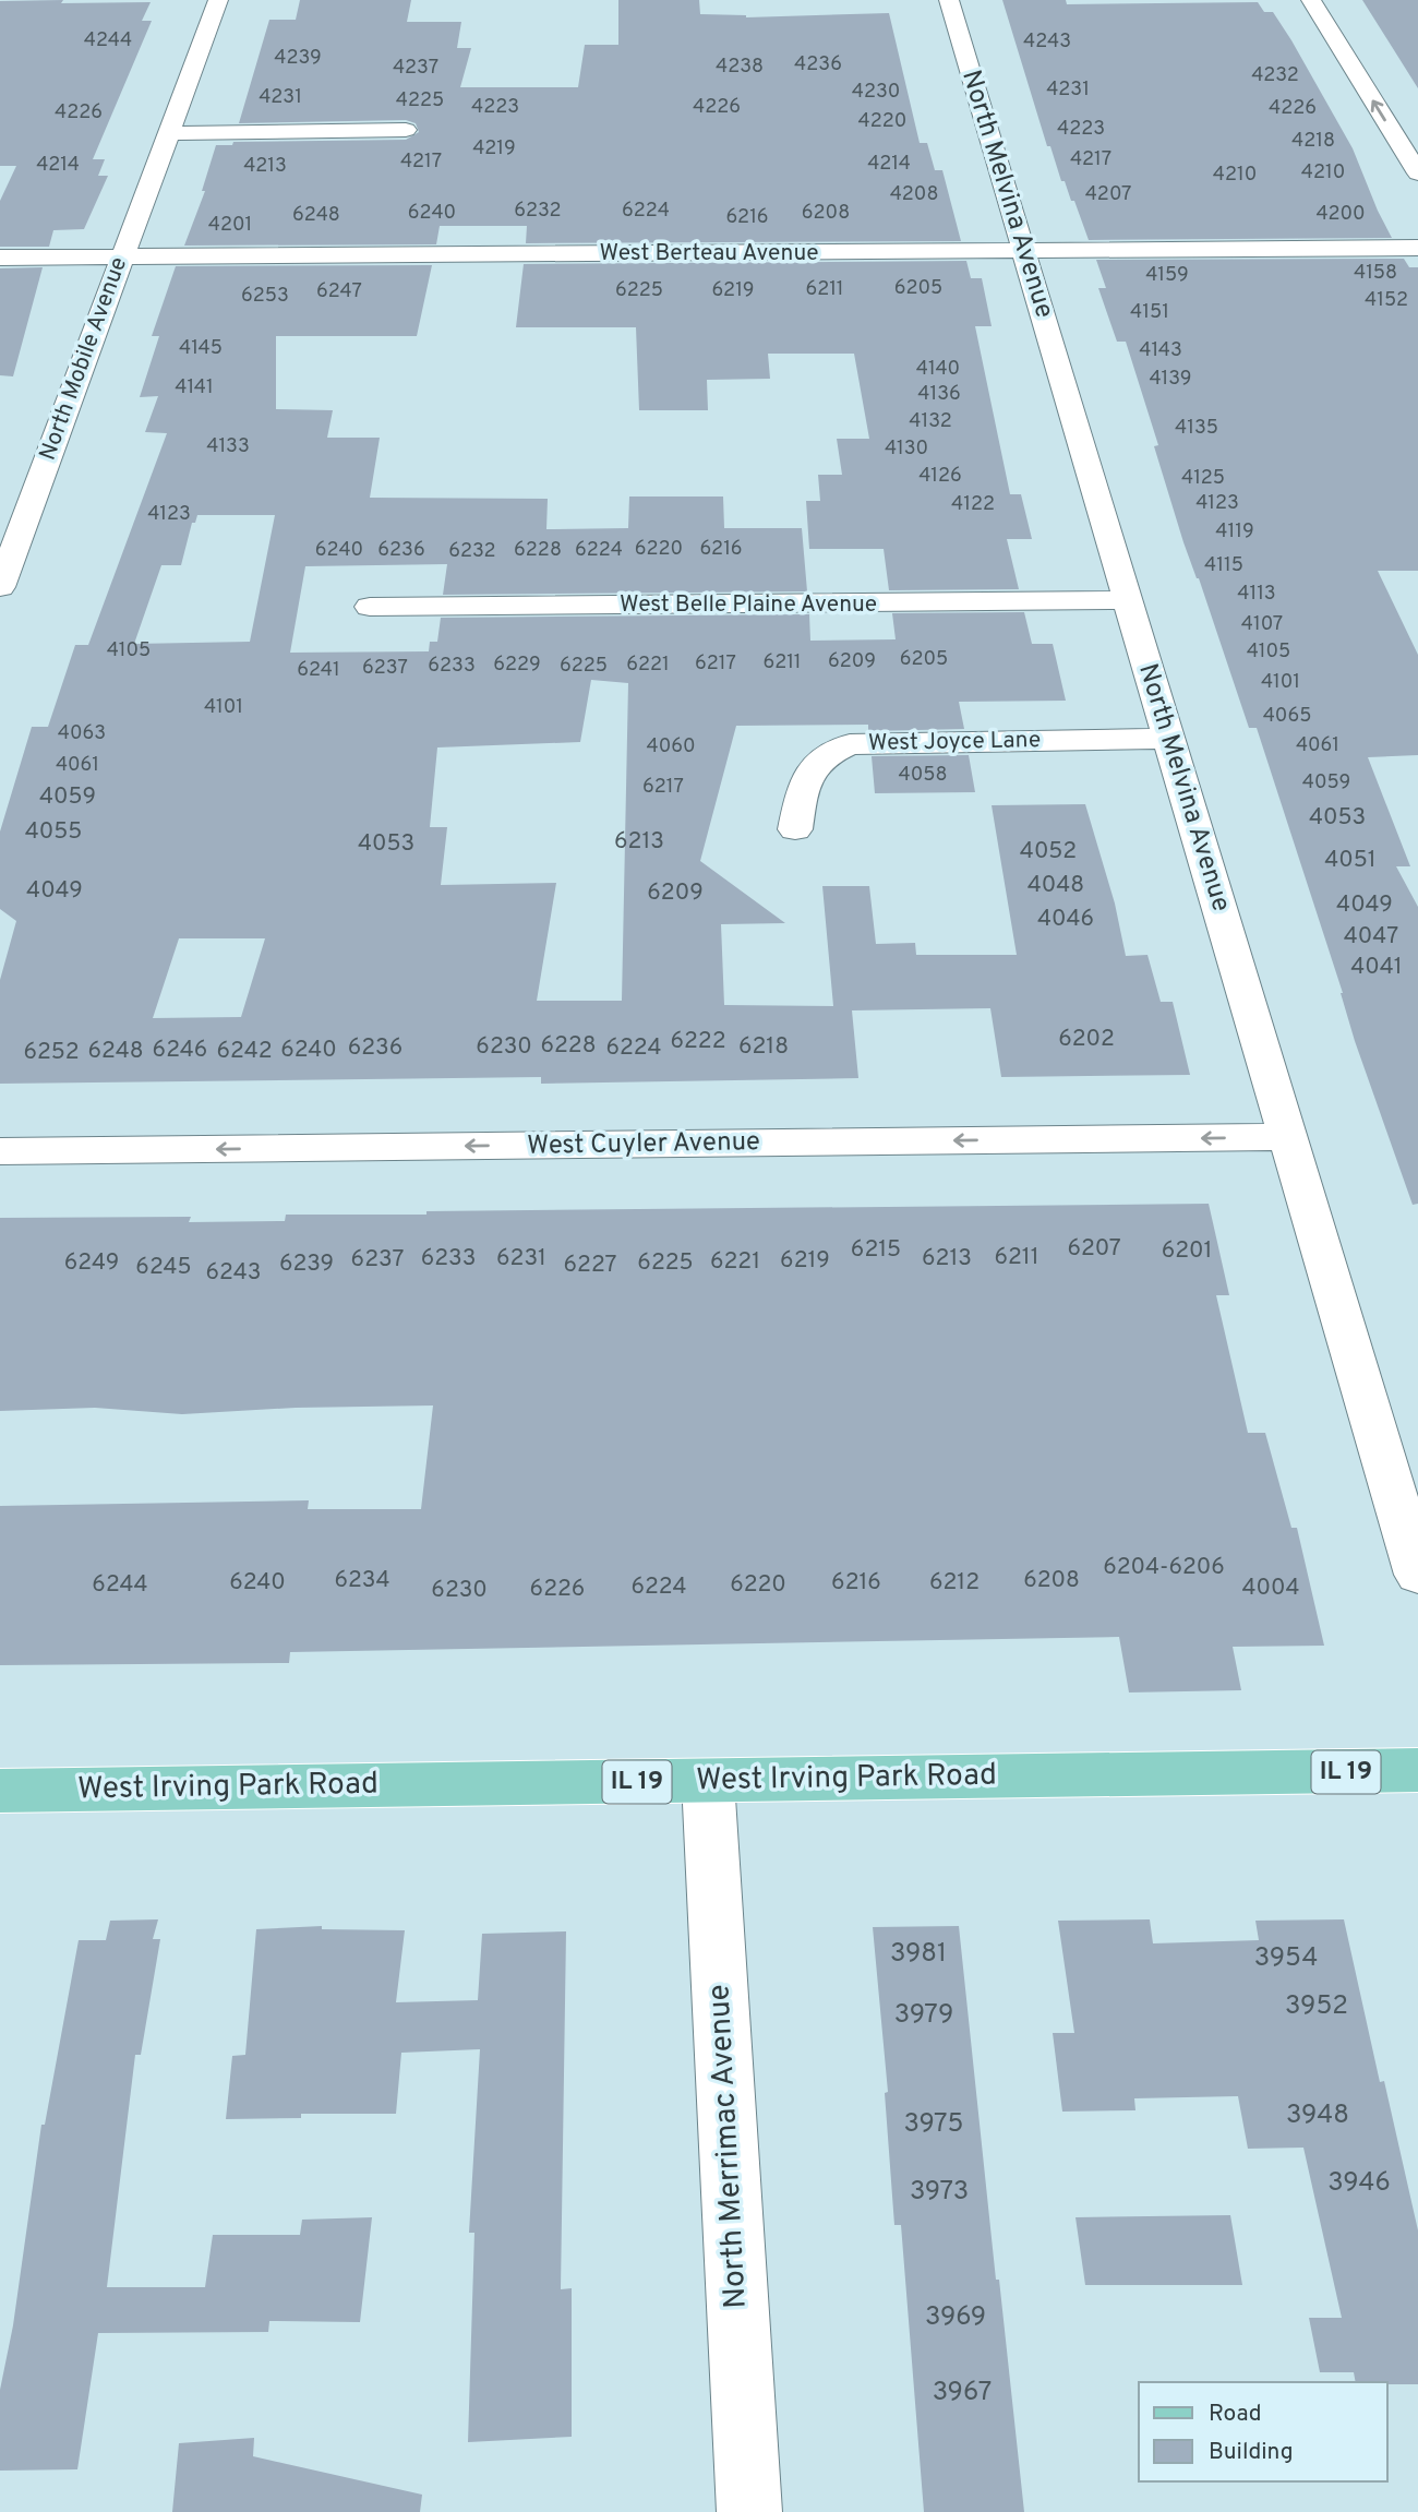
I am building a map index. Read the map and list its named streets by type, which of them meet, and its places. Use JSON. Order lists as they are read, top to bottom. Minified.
{"streets":{"main road":["IL 19","West Irving Park Road"],"street":["North Melvina Avenue","West Berteau Avenue","North Mobile Avenue","West Belle Plaine Avenue","West Joyce Lane","West Cuyler Avenue","North Merrimac Avenue"]},"crossings":[["North Melvina Avenue","West Berteau Avenue"],["North Melvina Avenue","West Belle Plaine Avenue"],["North Melvina Avenue","West Joyce Lane"],["North Melvina Avenue","West Cuyler Avenue"],["West Berteau Avenue","North Mobile Avenue"],["West Irving Park Road","North Merrimac Avenue"]],"one_way":["West Cuyler Avenue"],"house_numbers":["4244","4243","4239","4236","4238","4237","4232","4231","4230","4231","4225","4223","4226","4226","4226","4220","4223","4218","4219","4217","4217","4214","4214","4213","4210","4210","4208","4207","6232","6224","6240","6208","4200","6248","6216","4201","4158","4159","6205","6211","6225","6219","6247","6253","4152","4151","4145","4143","4140","4139","4141","4136","4132","4135","4133","4130","4126","4125","4123","4122","4123","4119","6220","6216","6240","6236","6228","6224","6232","4115","4113","4107","4105","4105","6205","6209","6211","6217","6229","6221","6233","6225","6237","6241","4101","4101","4065","4063","4061","4060","4061","4058","4059","6217","4059","4053","4055","6213","4053","4052","4051","4048","4049","6209","4049","4046","4047","4041","6202","6222","6228","6230","6218","6236","6224","6246","6240","6248","6242","6252","6207","6215","6201","6211","6233","6231","6213","6237","6219","6221","6249","6225","6239","6227","6245","6243","6204-6206","6234","6208","6240","6216","6212","6244","6220","6224","4004","6226","6230","3981","3954","3952","3979","3948","3975","3946","3973","3969","3967"],"legend":["Road","Building"]}
